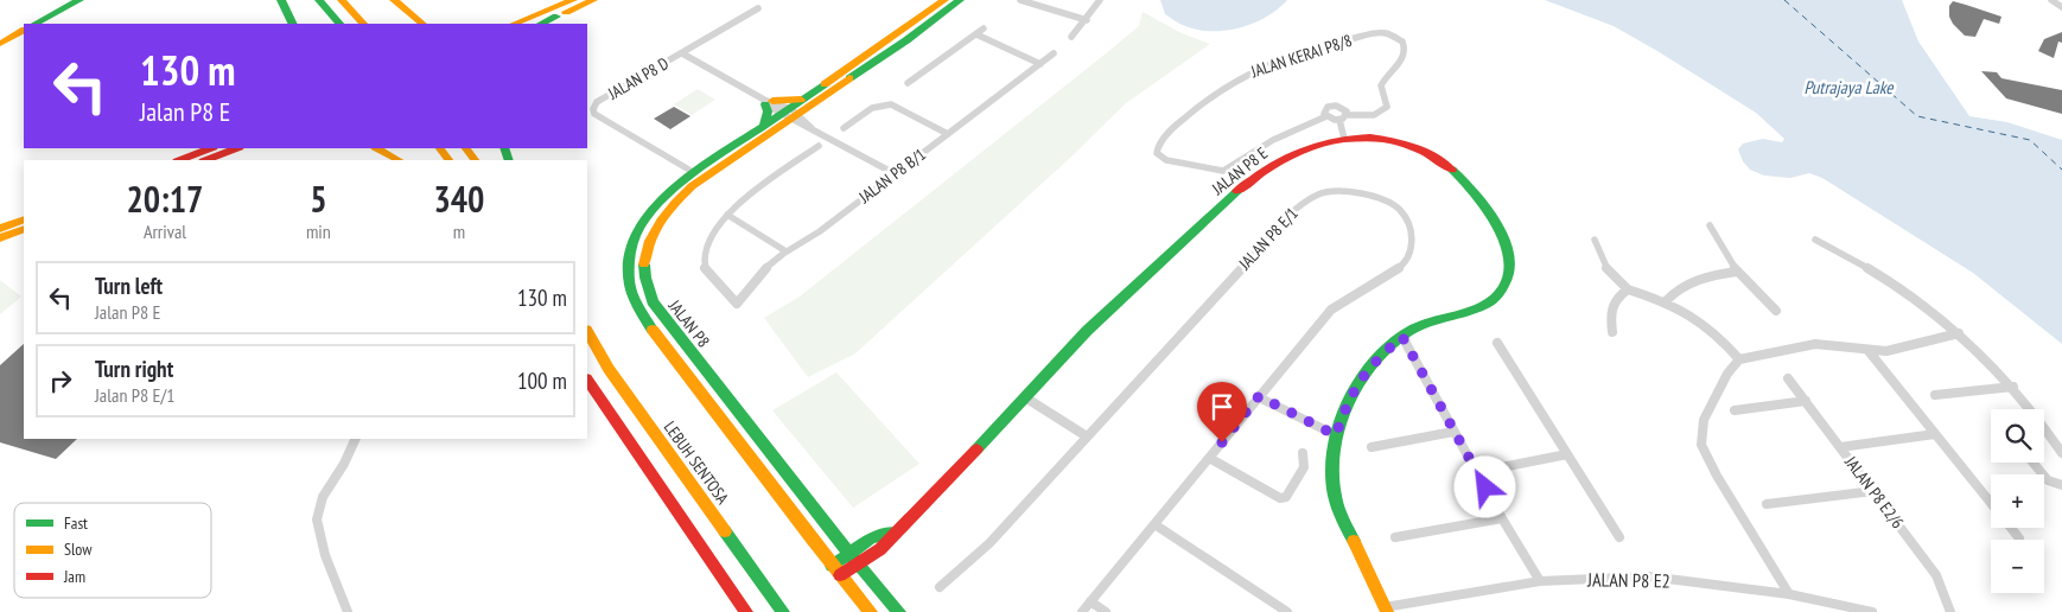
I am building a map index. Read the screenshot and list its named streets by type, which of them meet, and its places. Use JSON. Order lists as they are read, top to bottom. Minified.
{"streets":{"street":["JALAN KERAI P8/8","JALAN P8 D","JALAN P8 E","JALAN P8 B/1","JALAN P8 E/1","JALAN P8","LEBUH SENTOSA","JALAN P8 E2/6","JALAN P8 E2"]},"crossings":[["JALAN P8 D","JALAN P8"],["JALAN P8 E","JALAN P8"],["JALAN P8 E","JALAN P8 E2"]],"water":["Putrajaya Lake"],"legend":["Fast","Slow","Jam"],"page":{"turn":["130 m","Jalan P8 E"],"eta":["20:17","Arrival","5","min","340","m"],"list":[{"name":"Turn left","note":"Jalan P8 E","value":"130 m"},{"name":"Turn right","note":"Jalan P8 E/1","value":"100 m"}],"map_buttons":["+","−"]}}
